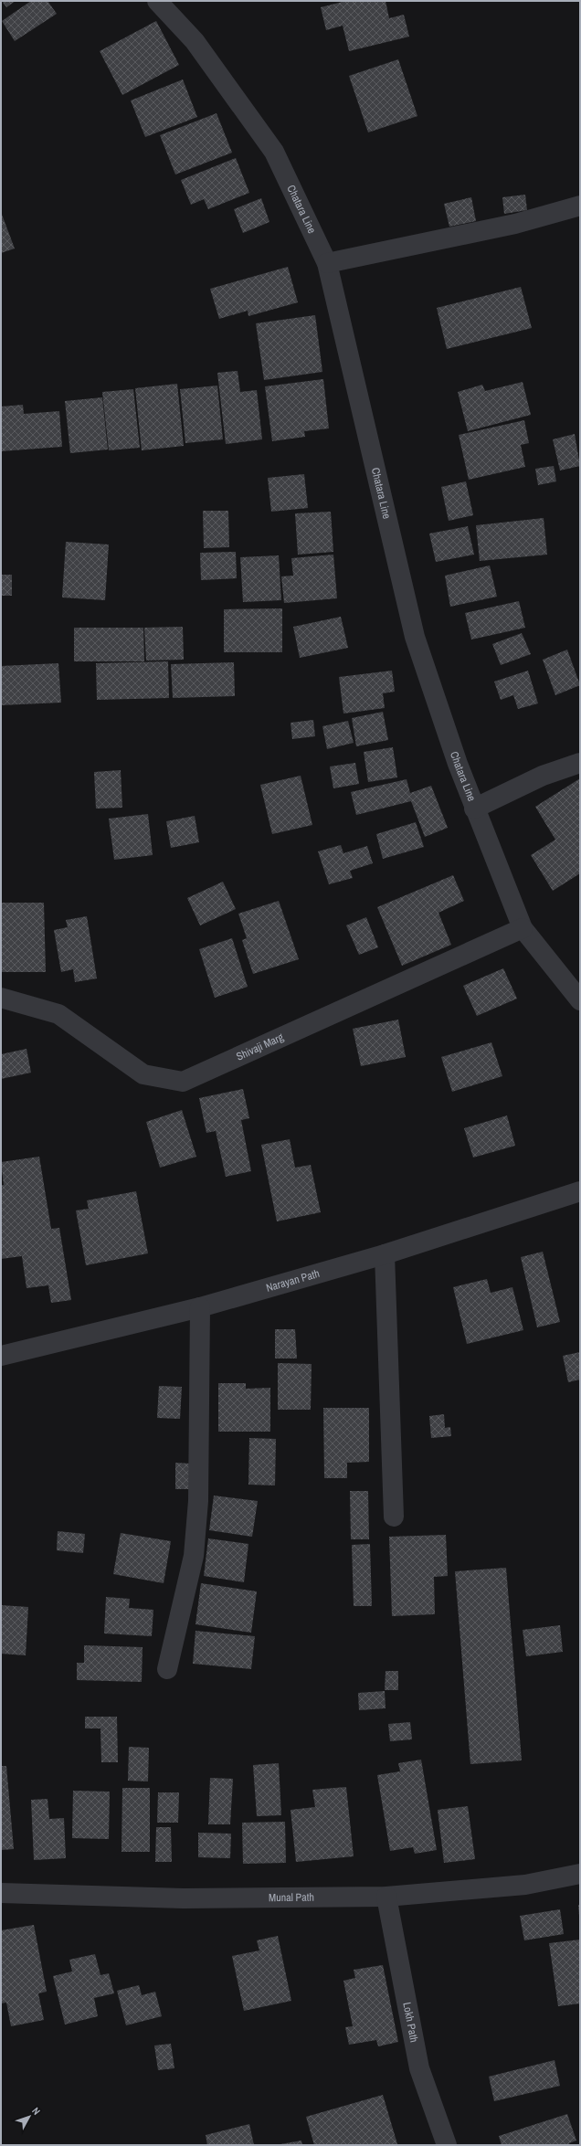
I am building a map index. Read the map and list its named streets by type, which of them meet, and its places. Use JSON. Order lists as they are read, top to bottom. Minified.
{"streets":{"street":["Chatara Line","Shivaji Marg","Narayan Path","Munal Path","Lokh Path"]},"crossings":[["Chatara Line","Shivaji Marg"],["Munal Path","Lokh Path"]],"north":"top right"}
